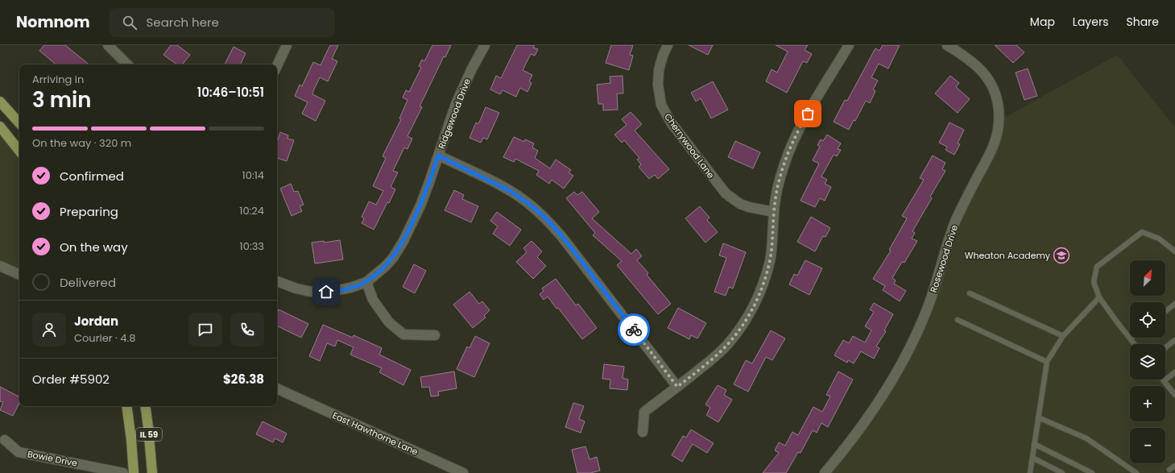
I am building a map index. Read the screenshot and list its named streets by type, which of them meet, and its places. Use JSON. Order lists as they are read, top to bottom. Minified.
{"streets":{"main road":["IL 59"],"street":["Ridgewood Drive","Cherrywood Lane","Rosewood Drive","East Hawthorne Lane","Bowie Drive"]},"places":{"school or university":["Wheaton Academy"]},"north":"top right","page":{"header":"Nomnom","search":"Search here","nav":["Map","Layers","Share"],"heading":["3 min","Arriving in","10:46–10:51"],"panel":["Jordan","Courier · 4.8","Order #5902","$26.38"],"bar":"On the way · 320 m","list":[["Confirmed","10:14"],["Preparing","10:24"],["On the way","10:33"],"Delivered"],"map_buttons":["+","−"]}}
